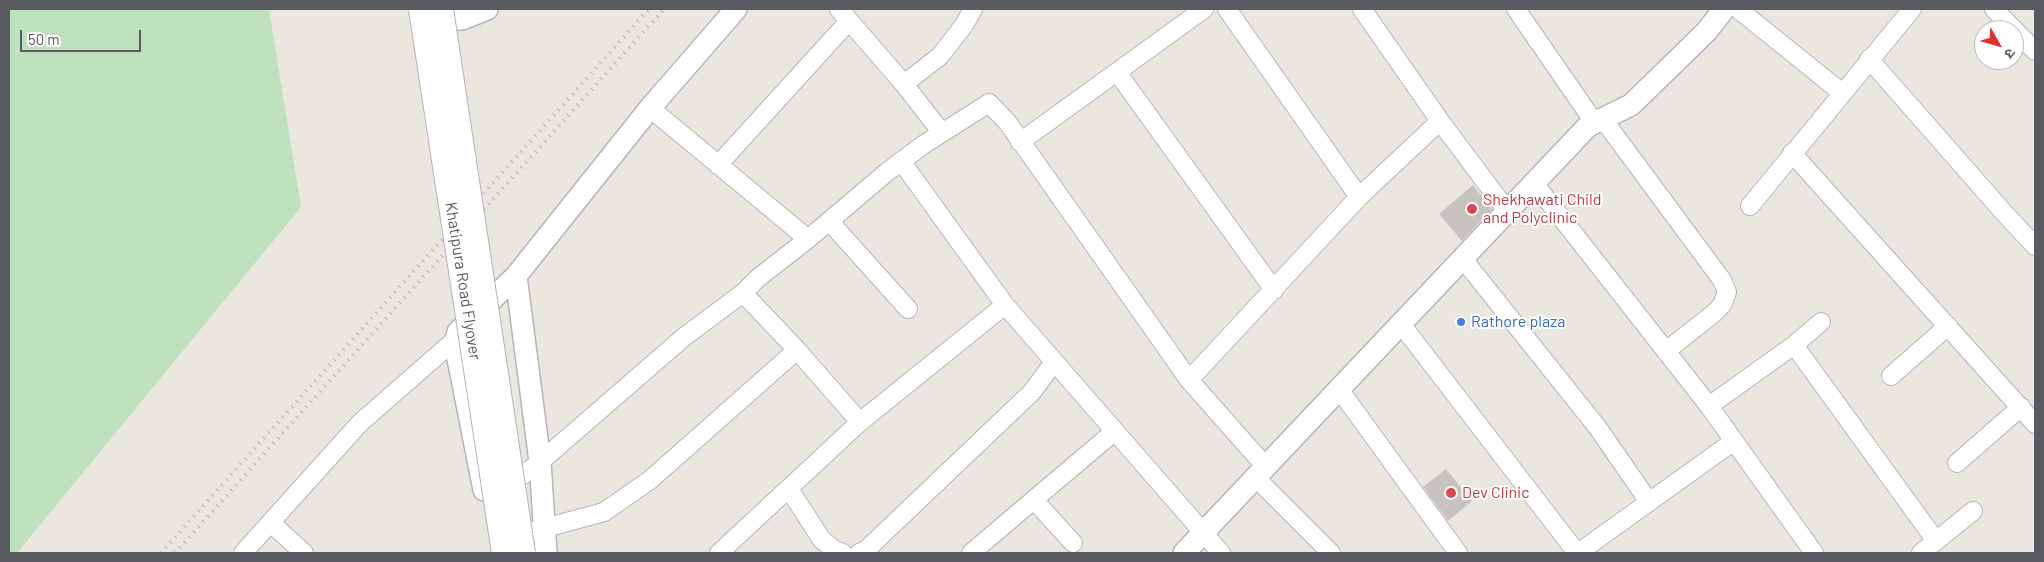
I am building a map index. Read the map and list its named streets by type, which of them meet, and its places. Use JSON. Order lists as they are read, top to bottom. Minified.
{"streets":{"main road":["Khatipura Road Flyover"]},"places":["Shekhawati Child and Polyclinic","Rathore plaza","Dev Clinic"],"scale_bar":"50 m","north":"bottom right"}
